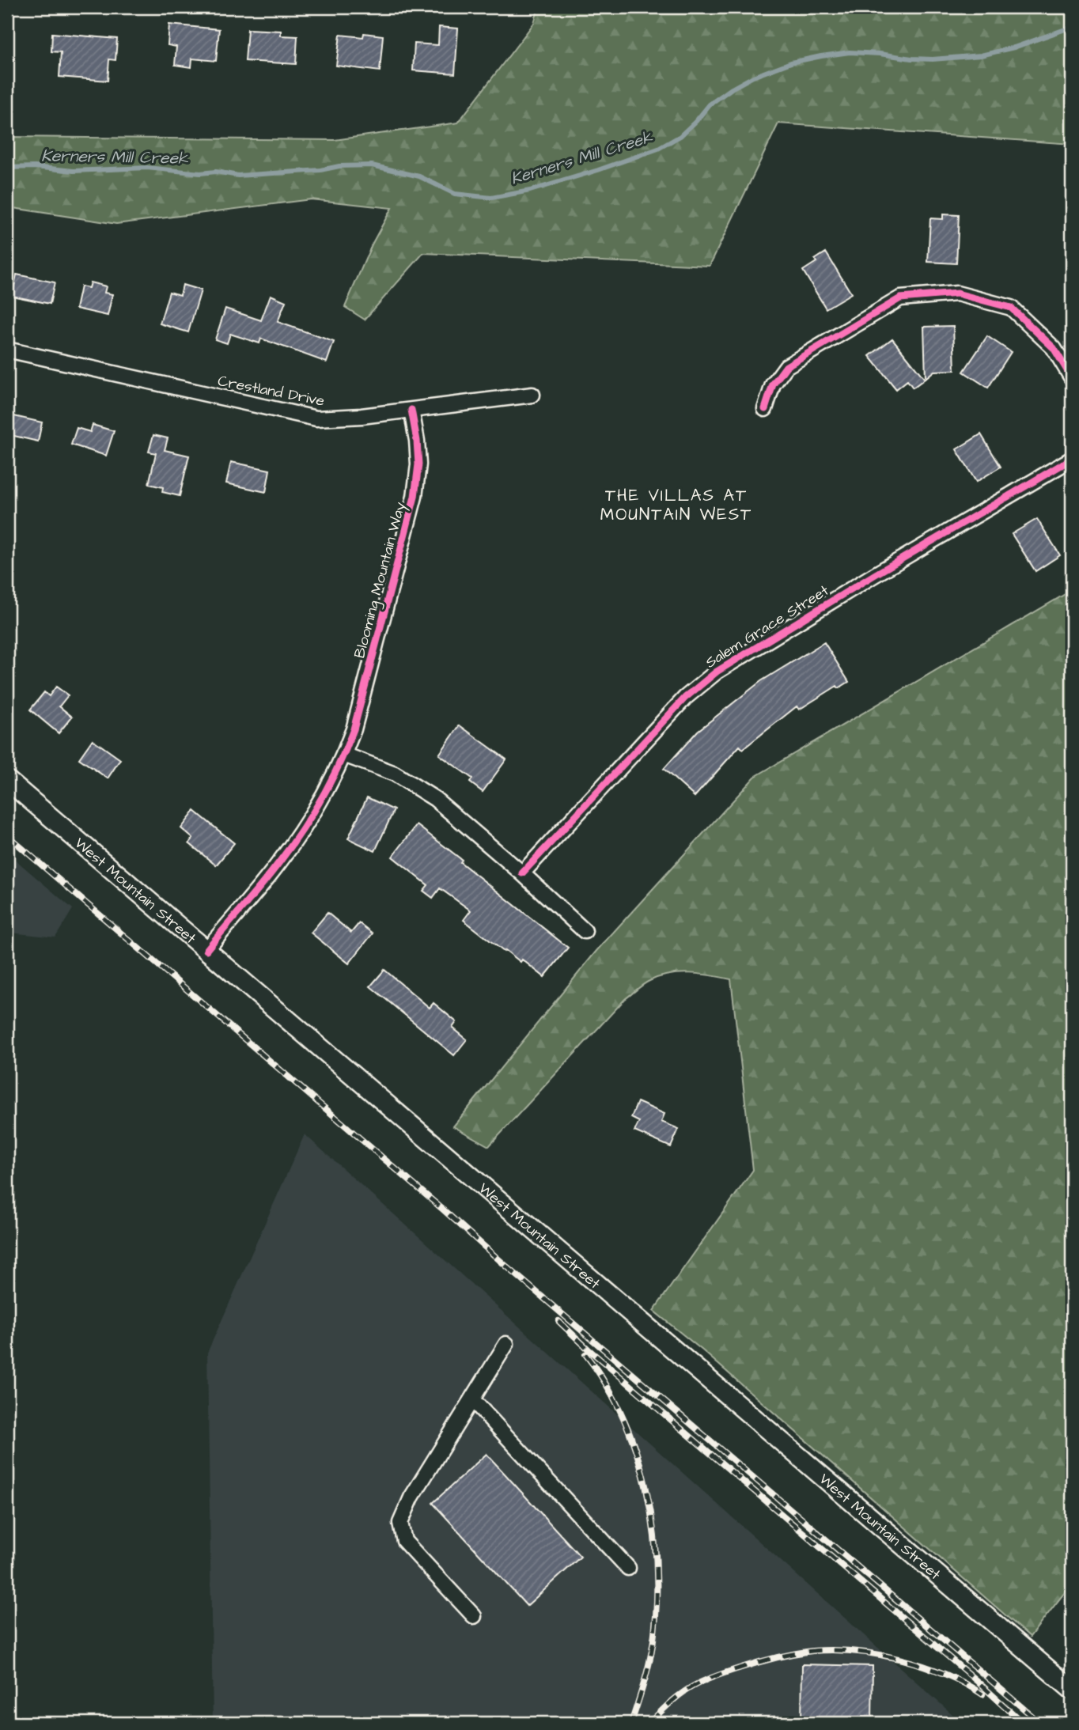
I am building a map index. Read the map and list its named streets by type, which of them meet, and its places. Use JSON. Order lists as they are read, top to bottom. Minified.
{"streets":{"main road":["West Mountain Street"],"street":["Crestland Drive","Blooming Mountain Way","Salem Grace Street"]},"crossings":[["Crestland Drive","Blooming Mountain Way"],["Blooming Mountain Way","West Mountain Street"]],"districts":["THE VILLAS AT MOUNTAIN WEST"],"water":["Kerners Mill Creek"]}
